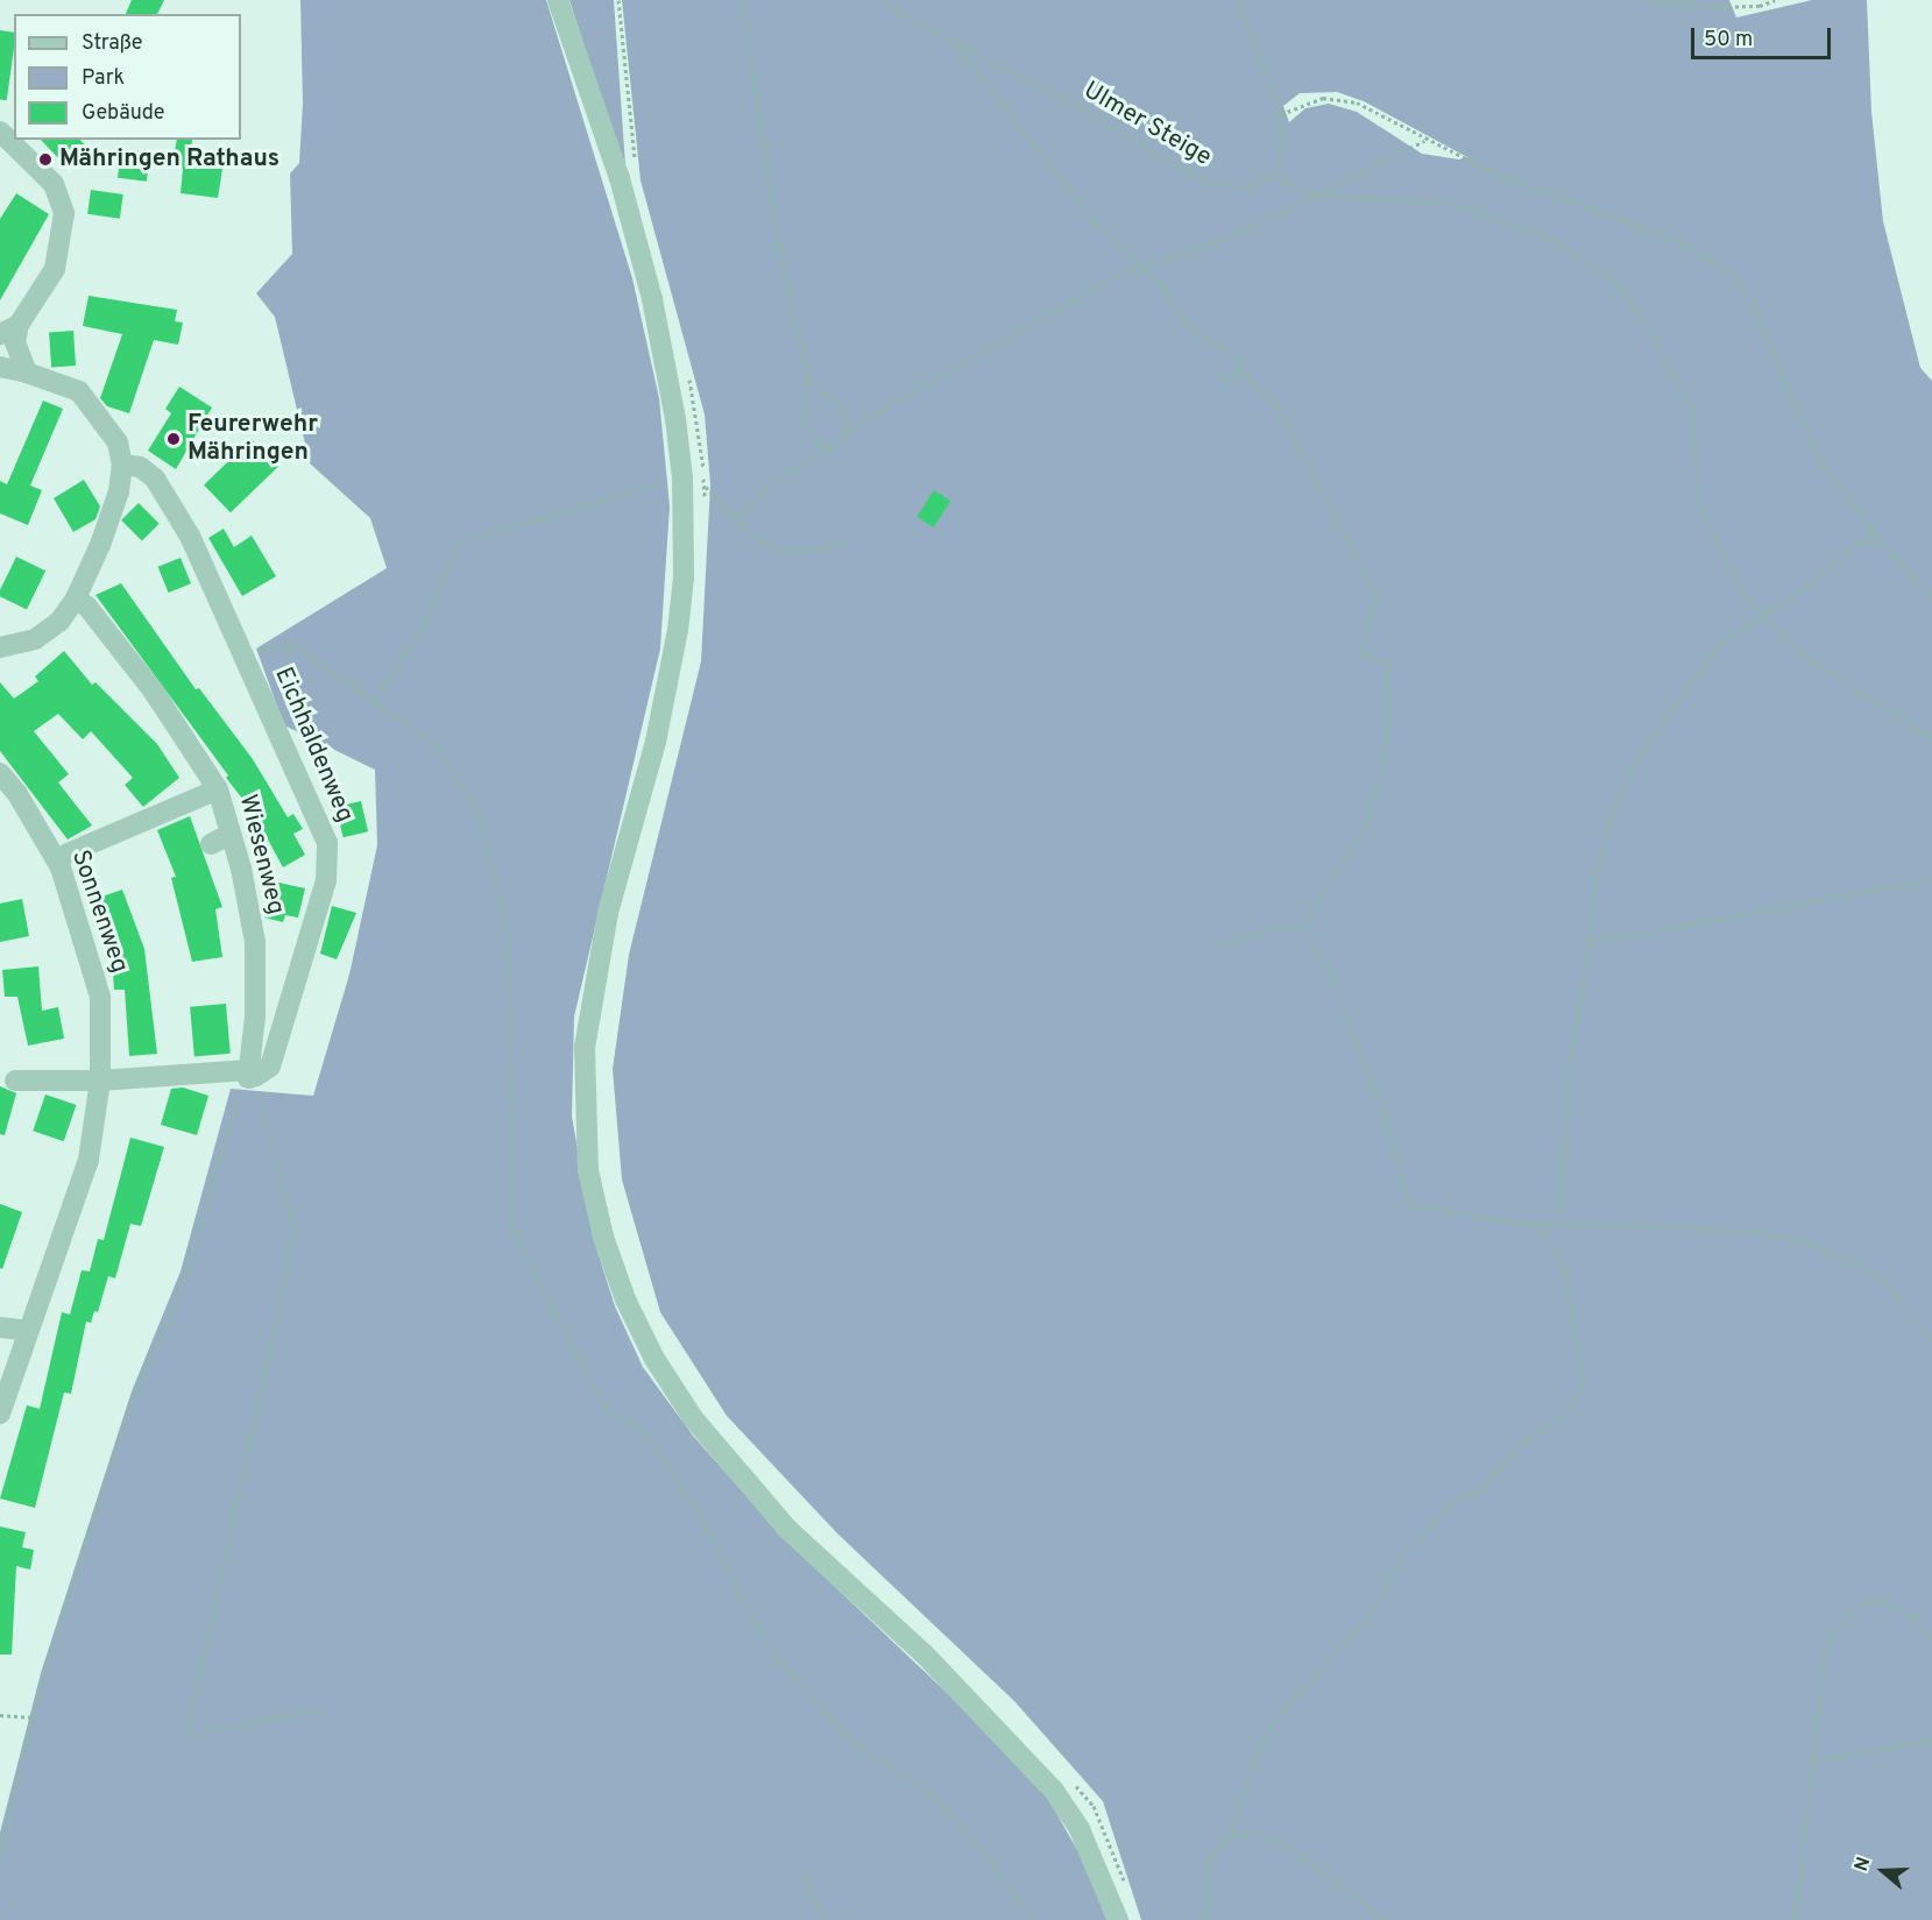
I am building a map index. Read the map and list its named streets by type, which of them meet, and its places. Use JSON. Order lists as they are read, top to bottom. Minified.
{"streets":{"street":["Eichhaldenweg","Wiesenweg","Sonnenweg"],"path":["Ulmer Steige"]},"crossings":[["Eichhaldenweg","Wiesenweg"]],"places":["Mähringen Rathaus","Feurerwehr Mähringen"],"legend":["Straße","Park","Gebäude"],"scale_bar":"50 m","north":"left"}
